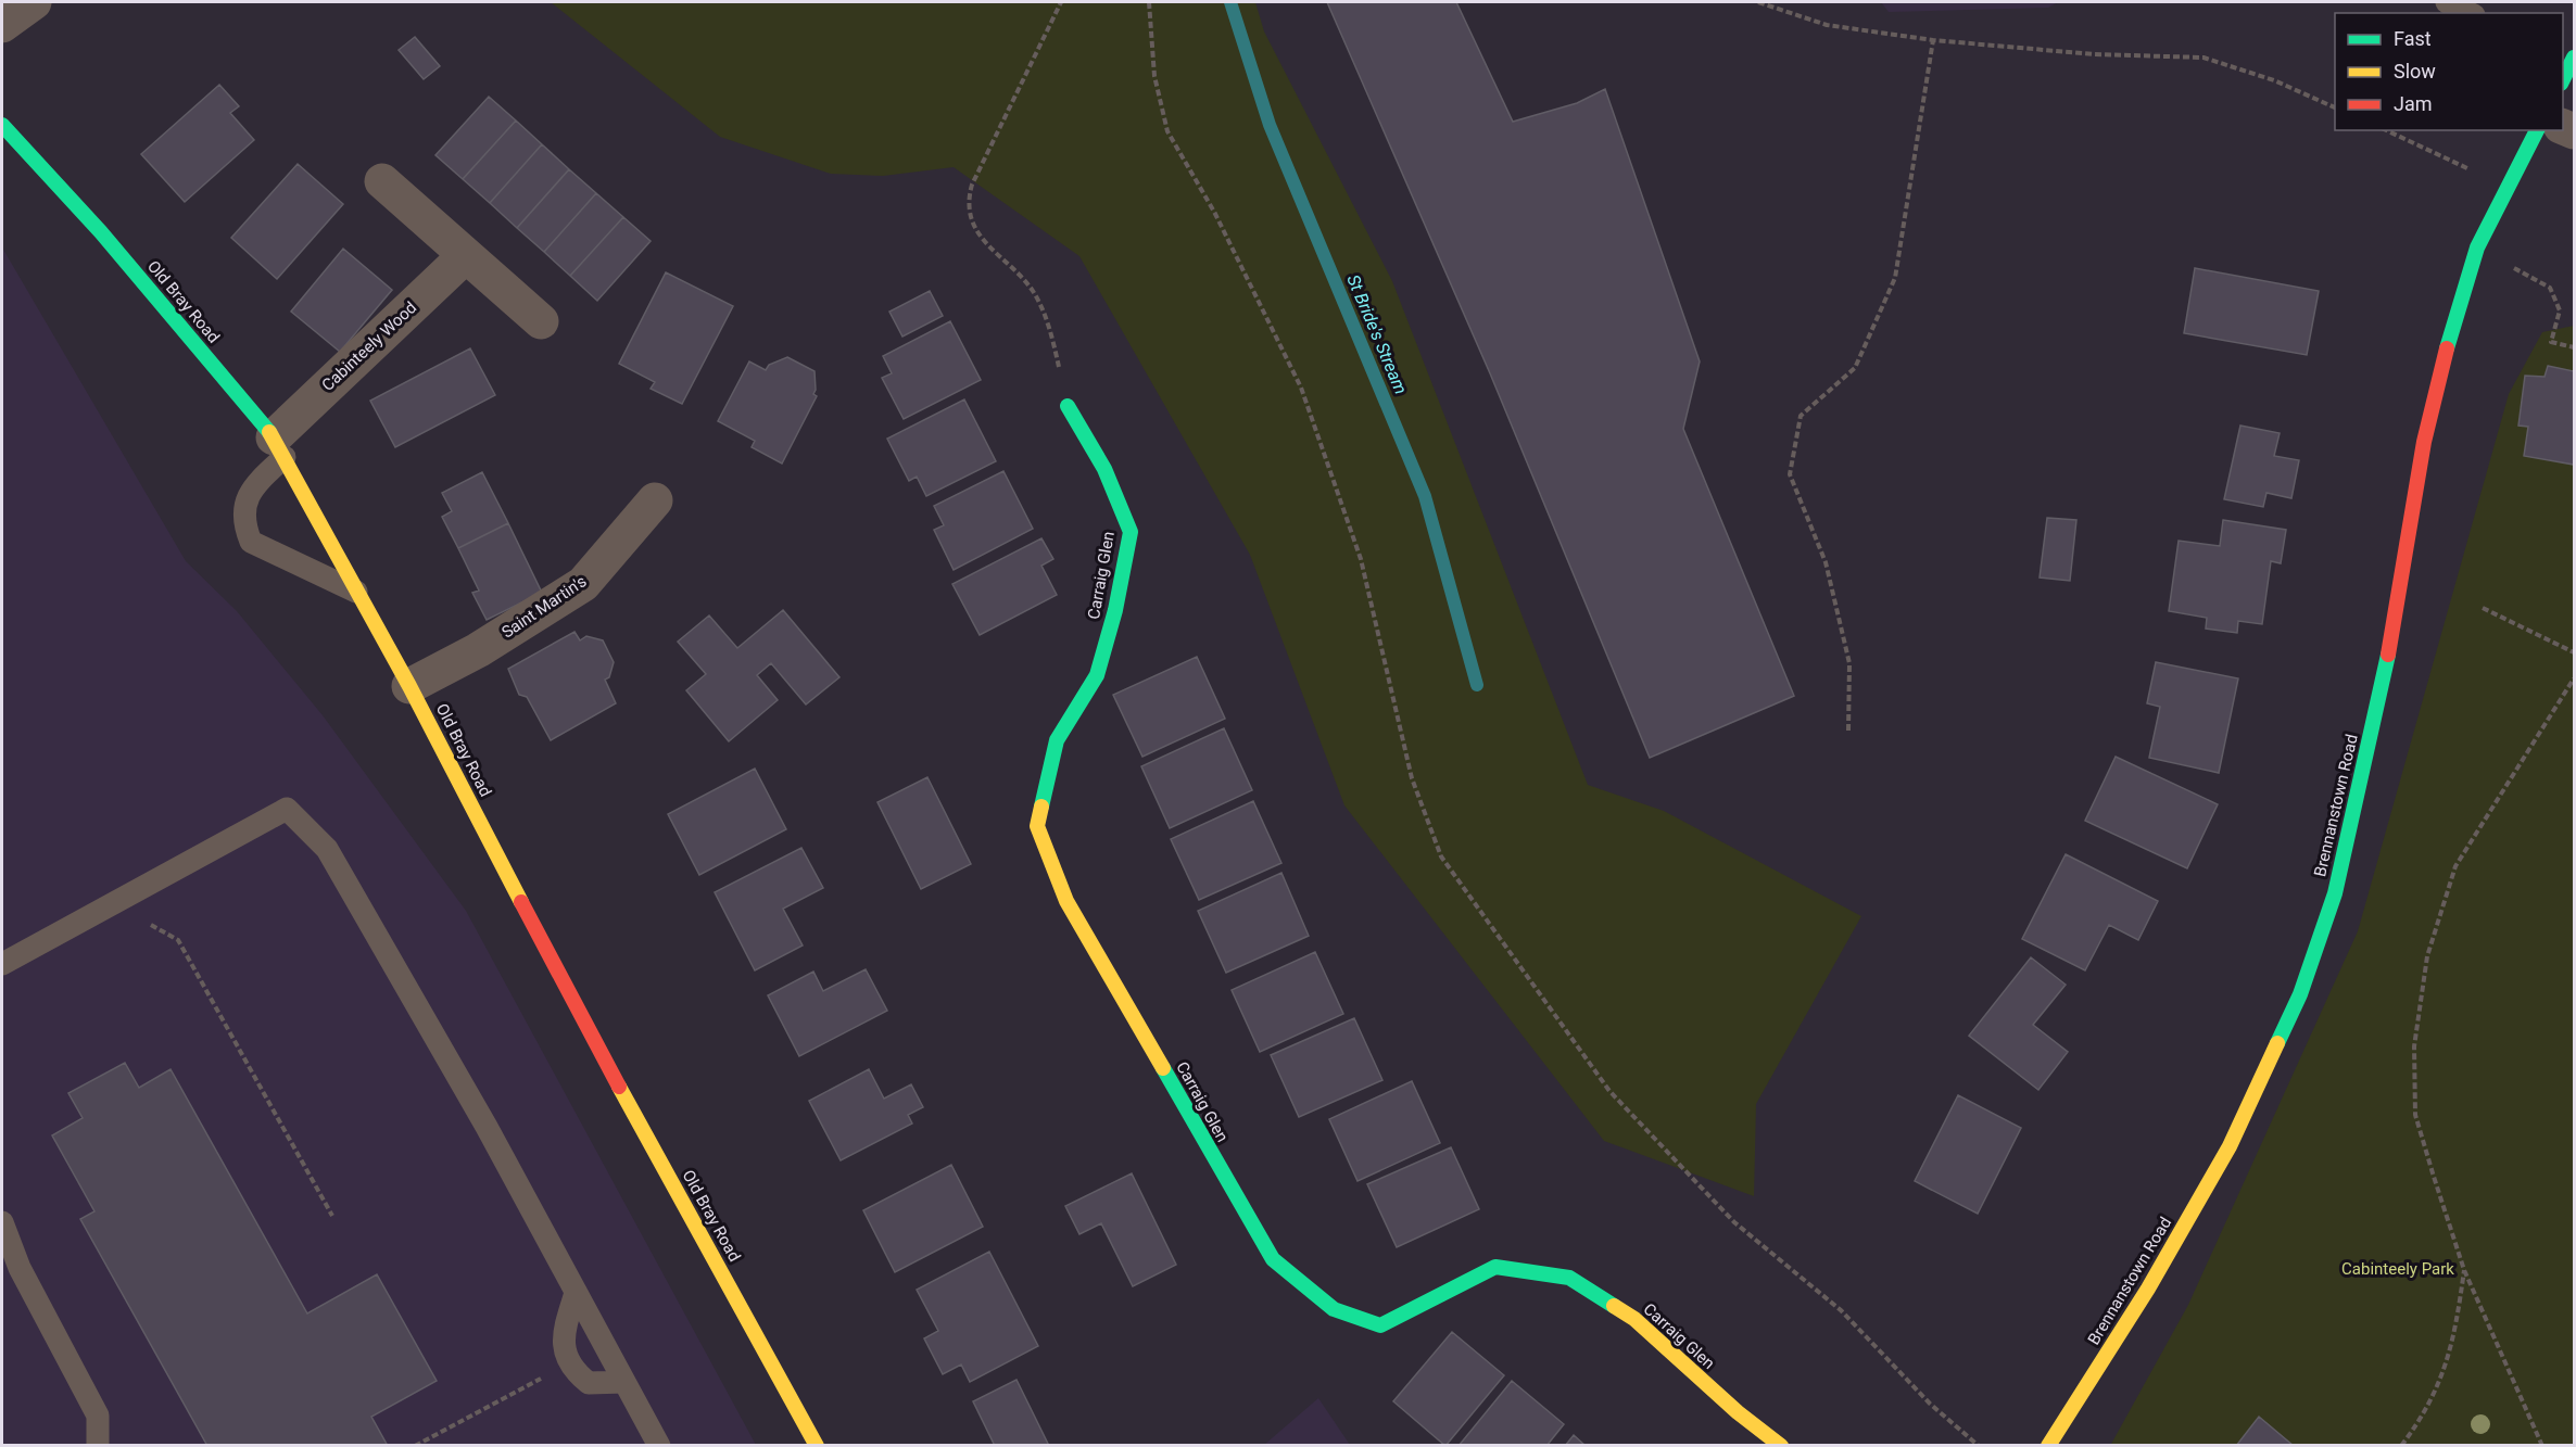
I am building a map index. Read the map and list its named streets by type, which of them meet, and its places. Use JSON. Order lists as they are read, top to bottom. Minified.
{"streets":{"street":["Old Bray Road","Cabinteely Wood","Carraig Glen","Saint Martin's","Brennanstown Road"]},"crossings":[["Old Bray Road","Cabinteely Wood"],["Old Bray Road","Saint Martin's"]],"water":["St Bride's Stream"],"parks":["Cabinteely Park"],"legend":["Fast","Slow","Jam"]}
